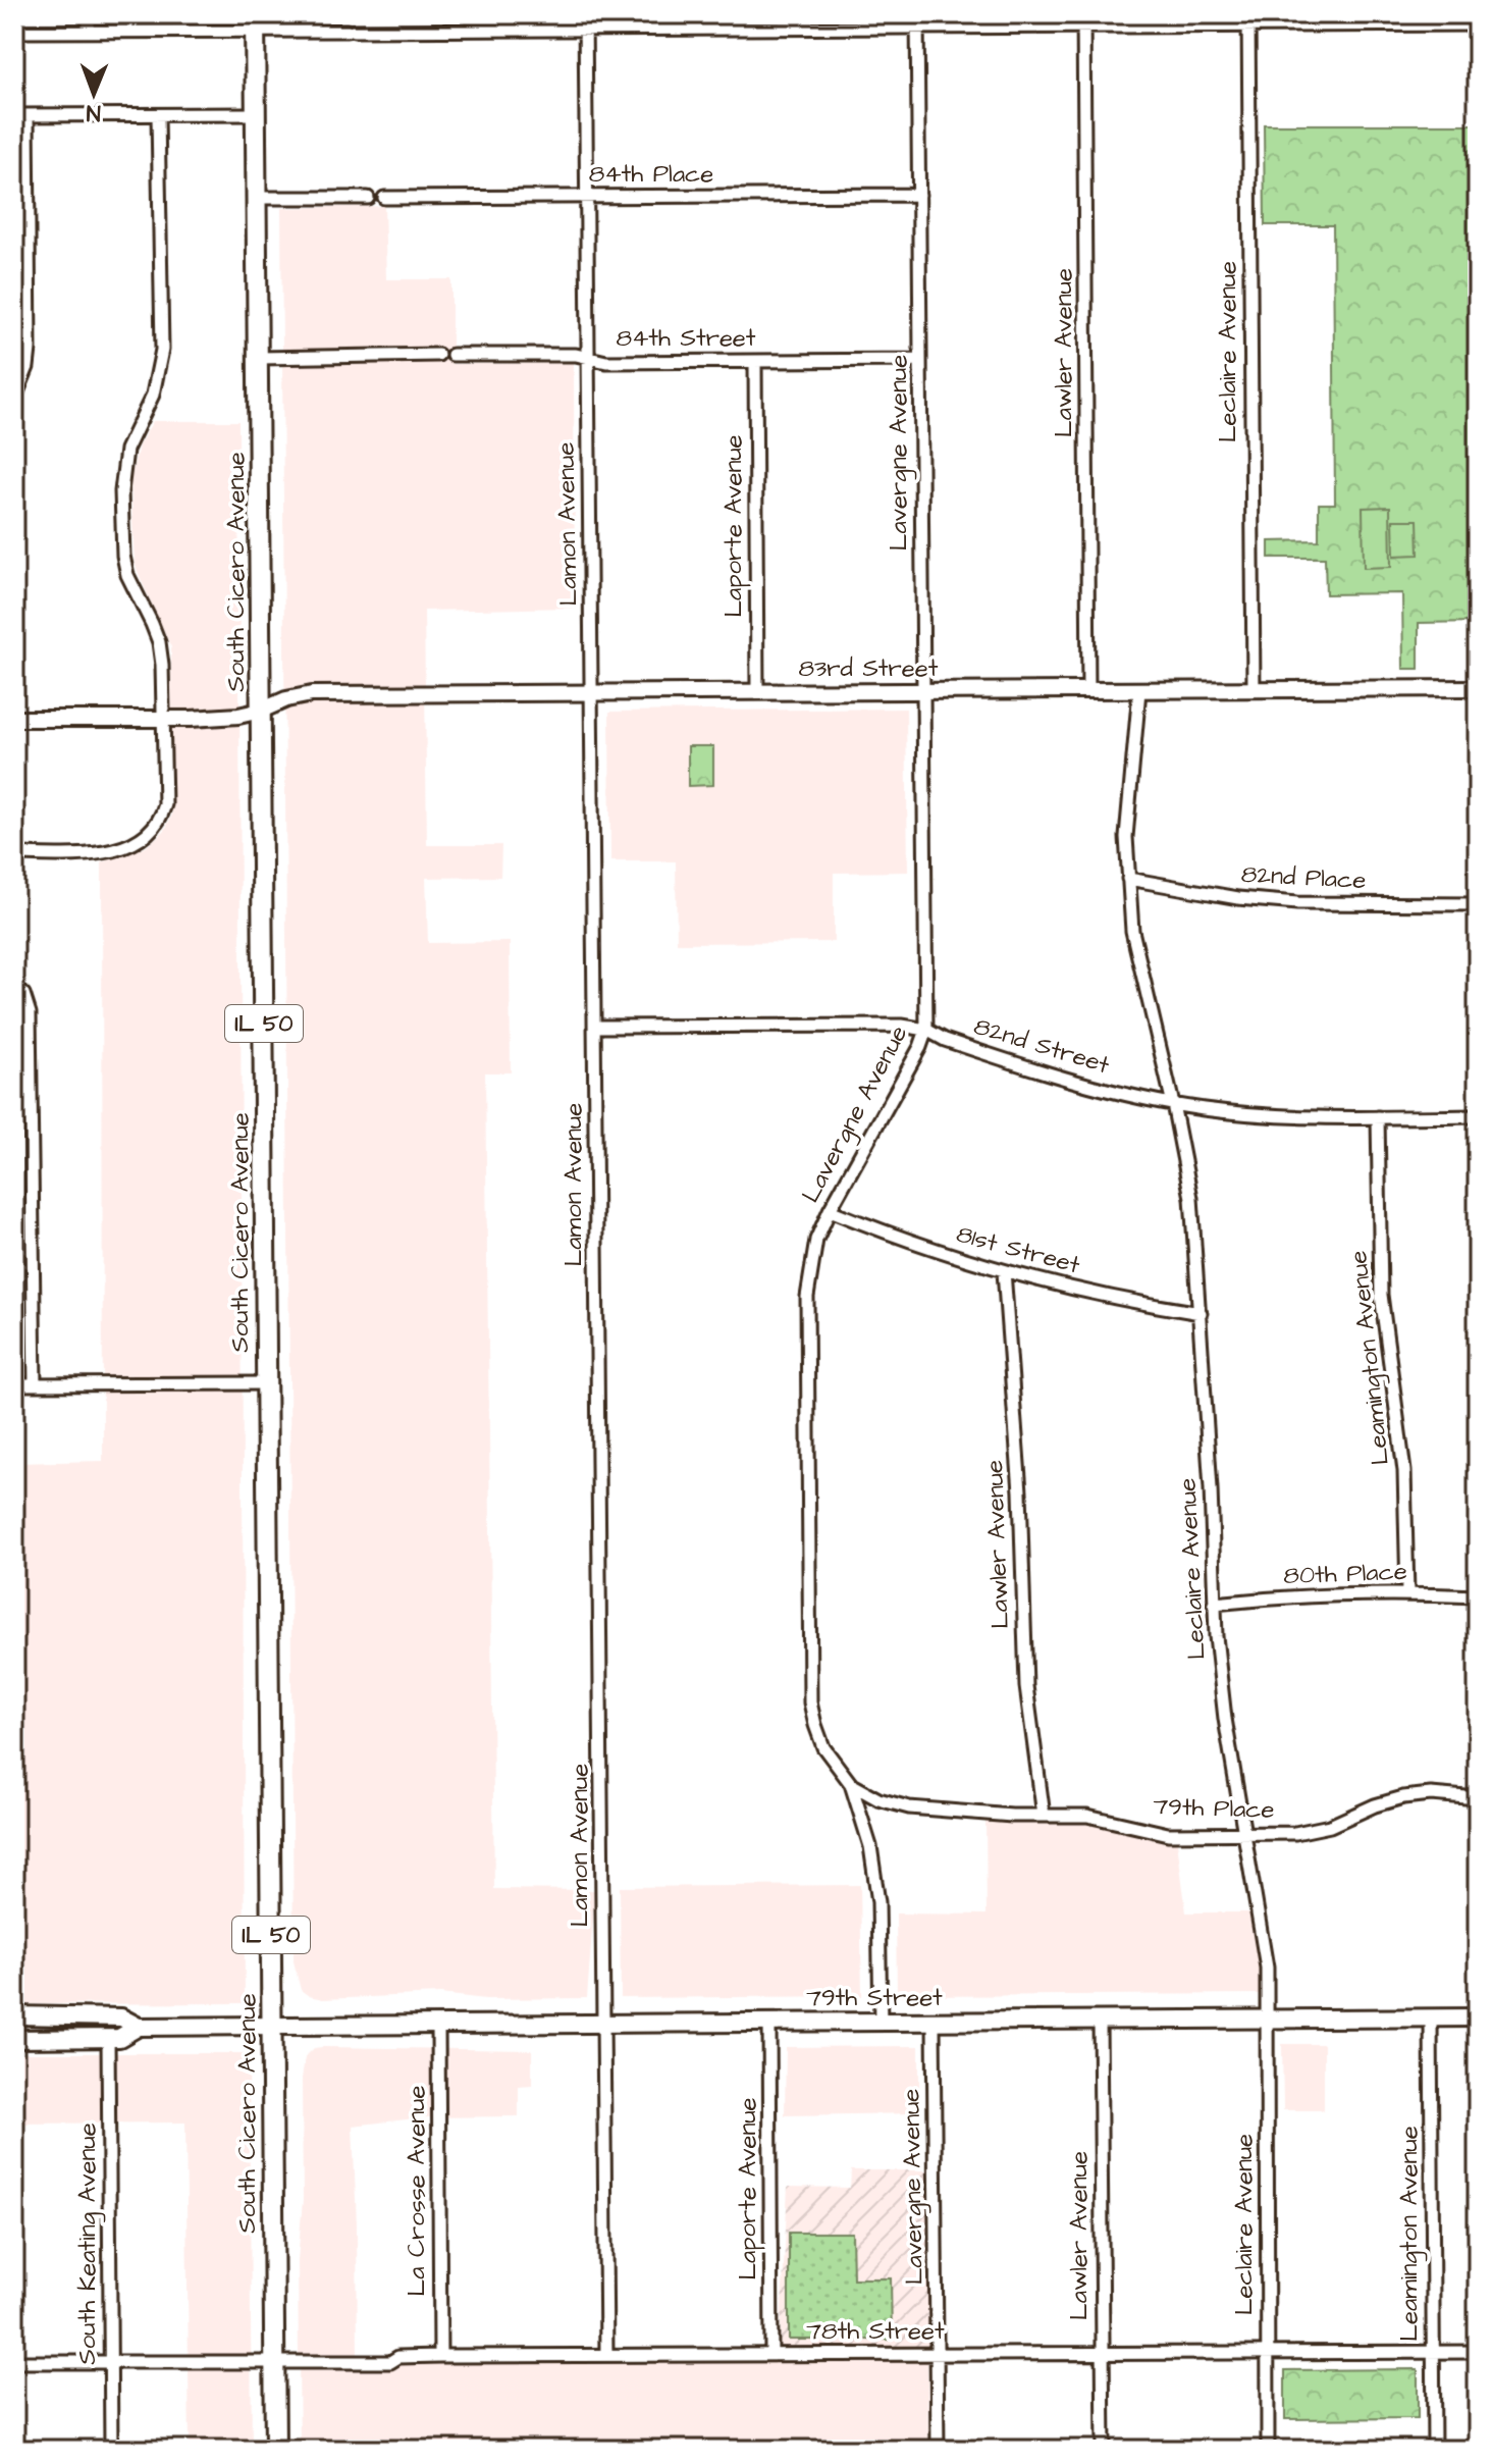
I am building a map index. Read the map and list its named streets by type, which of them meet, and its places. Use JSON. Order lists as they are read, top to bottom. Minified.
{"streets":{"main road":["South Cicero Avenue","IL 50","79th Street"],"street":["84th Place","84th Street","Leclaire Avenue","Lawler Avenue","Lavergne Avenue","Lamon Avenue","Laporte Avenue","83rd Street","82nd Place","82nd Street","81st Street","Leamington Avenue","80th Place","79th Place","La Crosse Avenue","South Keating Avenue","78th Street"]},"crossings":[["84th Place","Lavergne Avenue"],["84th Place","Lamon Avenue"],["84th Street","Lavergne Avenue"],["84th Street","Lamon Avenue"],["84th Street","Laporte Avenue"],["Leclaire Avenue","83rd Street"],["Leclaire Avenue","82nd Place"],["Leclaire Avenue","82nd Street"],["Leclaire Avenue","81st Street"],["Leclaire Avenue","80th Place"],["Leclaire Avenue","79th Place"],["Leclaire Avenue","79th Street"],["Leclaire Avenue","78th Street"],["Lawler Avenue","83rd Street"],["Lawler Avenue","81st Street"],["Lawler Avenue","79th Place"],["Lawler Avenue","79th Street"],["Lawler Avenue","78th Street"],["Lavergne Avenue","83rd Street"],["Lavergne Avenue","82nd Street"],["Lavergne Avenue","81st Street"],["Lavergne Avenue","79th Place"],["Lavergne Avenue","79th Street"],["Lavergne Avenue","78th Street"],["Lamon Avenue","83rd Street"],["Lamon Avenue","82nd Street"],["Lamon Avenue","79th Street"],["Lamon Avenue","78th Street"],["Laporte Avenue","83rd Street"],["Laporte Avenue","79th Street"],["Laporte Avenue","78th Street"],["South Cicero Avenue","83rd Street"],["South Cicero Avenue","79th Street"],["South Cicero Avenue","78th Street"],["82nd Street","Leamington Avenue"],["Leamington Avenue","80th Place"],["Leamington Avenue","79th Street"],["Leamington Avenue","78th Street"],["79th Street","La Crosse Avenue"],["La Crosse Avenue","78th Street"],["South Keating Avenue","78th Street"]],"north":"bottom"}
